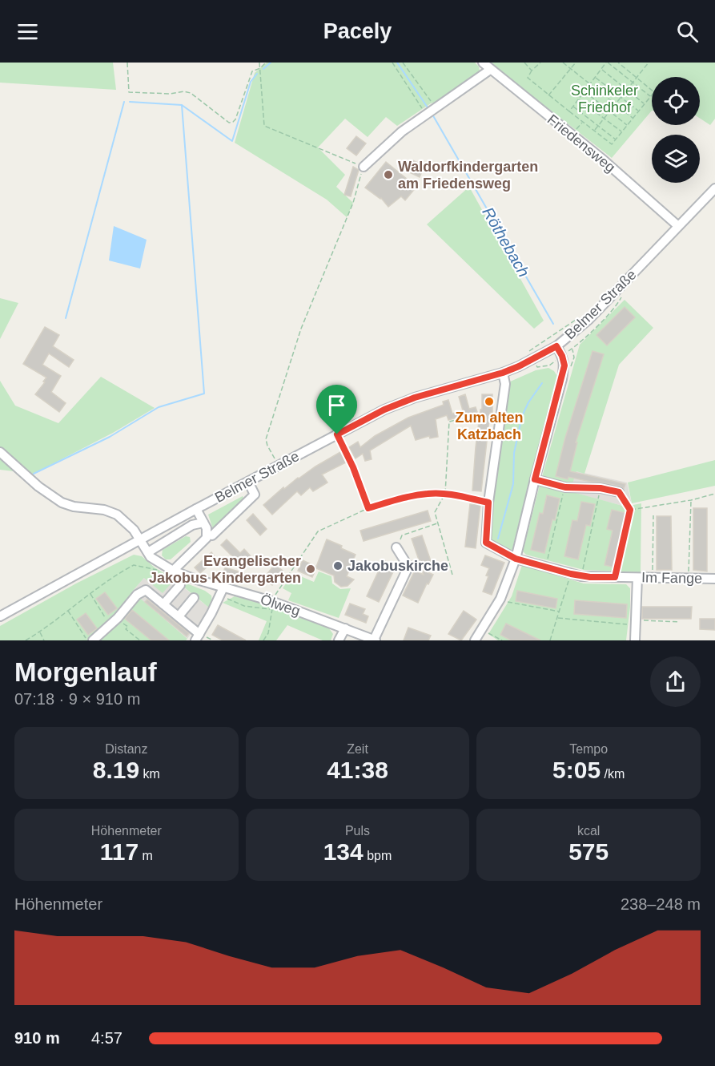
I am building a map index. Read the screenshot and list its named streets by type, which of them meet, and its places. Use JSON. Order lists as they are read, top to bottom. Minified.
{"streets":{"street":["Friedensweg","Belmer Straße","Im Fange","Ölweg"]},"crossings":[["Friedensweg","Belmer Straße"],["Belmer Straße","Ölweg"]],"water":["Röthebach"],"parks":["Schinkeler Friedhof"],"places":["Waldorfkindergarten am Friedensweg","Zum alten Katzbach","Jakobuskirche","Evangelischer Jakobus Kindergarten"],"page":{"header":"Pacely","heading":["Morgenlauf","07:18 · 9 × 910 m"],"stats":[["Distanz","8.19 km"],["Zeit","41:38"],["Tempo","5:05 /km"],["Höhenmeter","117 m"],["Puls","134 bpm"],["kcal","575"]],"chart":["Höhenmeter","238–248 m"],"list":[{"name":"910 m","note":"4:57"}]}}
